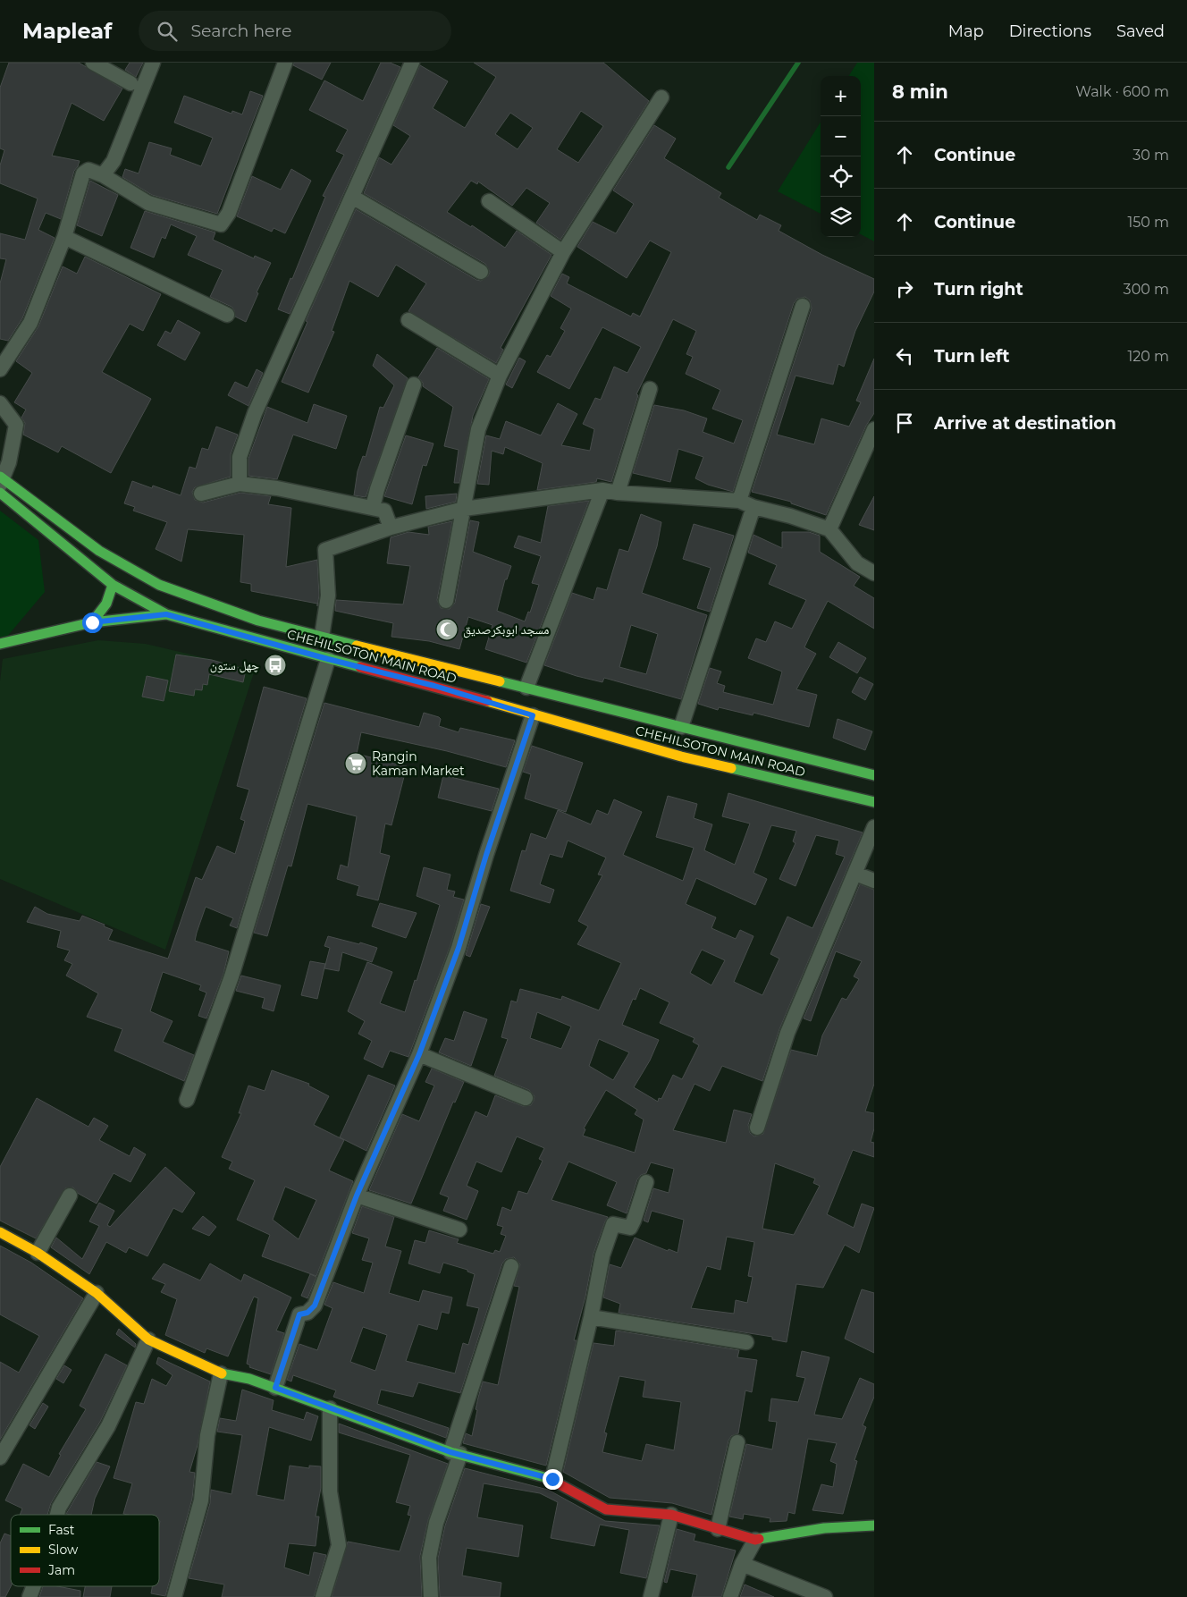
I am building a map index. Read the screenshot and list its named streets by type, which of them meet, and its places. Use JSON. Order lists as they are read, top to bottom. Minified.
{"streets":{"main road":["CHEHILSOTON MAIN ROAD"]},"places":{"mosque":["مسجد ابوبکرصدیق"],"bus stop":["چهل ستون"],"supermarket":["Rangin Kaman Market"]},"legend":["Fast","Slow","Jam"],"page":{"header":"Mapleaf","search":"Search here","nav":["Map","Directions","Saved"],"heading":["8 min","Walk · 600 m"],"map_buttons":["+","−"],"list":[["Continue","30 m"],["Continue","150 m"],["Turn right","300 m"],["Turn left","120 m"],"Arrive at destination"]}}
